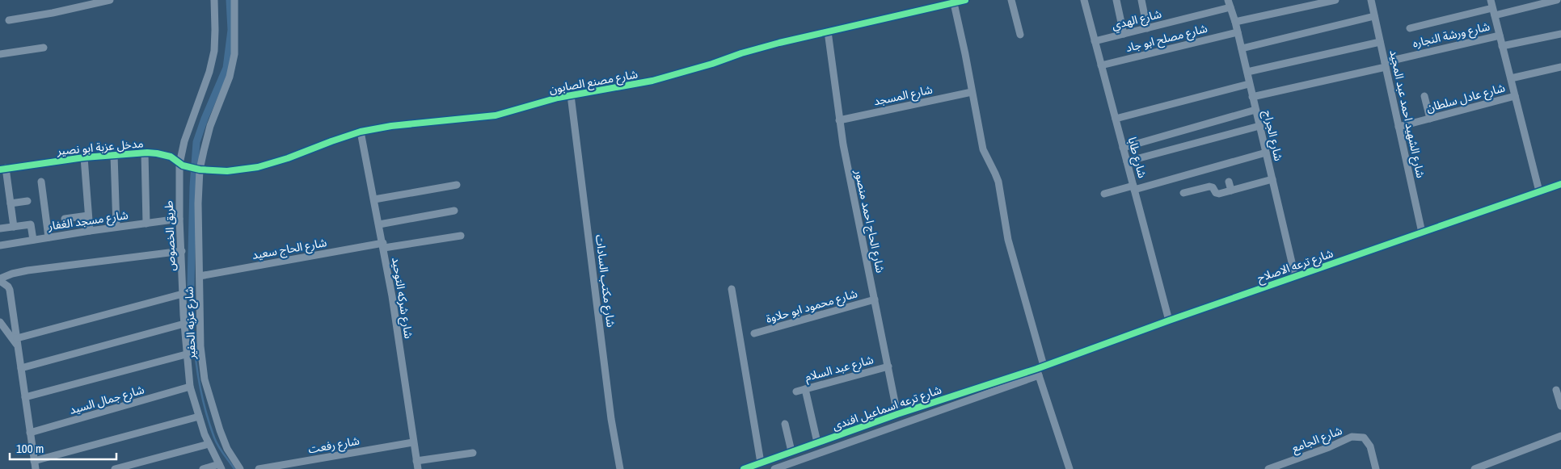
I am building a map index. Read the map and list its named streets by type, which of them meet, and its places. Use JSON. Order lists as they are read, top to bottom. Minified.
{"streets":{"street":["شارع الهدي","شارع ورشة النجاره","شارع مصلح ابو جاد","شارع مصنع الصابون","شارع المسجد","شارع عادل سلطان","شارع الشهيد احمد عبد المجيد","شارع الجراج","مدخل عزبة ابو نصير","شارع طابا","شارع مسجد الغفار","شارع الحاج احمد منصور","طريق الخصوص","شارع الحاج سعيد","شارع ترعه الاصلاح","شارع مكتب السادات","شارع شركه التوحيد","شارع محمود ابو حلاوة","شارع عزبه الحفير","شارع عبد السلام","شارع جمال السيد","شارع ترعه اسماعيل افندى","شارع الجامع","شارع رفعت"]},"crossings":[["شارع الهدي","شارع الجراج"],["شارع الهدي","شارع طابا"],["شارع ورشة النجاره","شارع عادل سلطان"],["شارع ورشة النجاره","شارع الشهيد احمد عبد المجيد"],["شارع ورشة النجاره","شارع الجراج"],["شارع مصلح ابو جاد","شارع الجراج"],["شارع مصلح ابو جاد","شارع طابا"],["شارع مصنع الصابون","مدخل عزبة ابو نصير"],["شارع مصنع الصابون","شارع الحاج احمد منصور"],["شارع مصنع الصابون","شارع مكتب السادات"],["شارع مصنع الصابون","شارع شركه التوحيد"],["شارع مصنع الصابون","شارع عزبه الحفير"],["شارع المسجد","شارع الحاج احمد منصور"],["شارع عادل سلطان","شارع الشهيد احمد عبد المجيد"],["شارع عادل سلطان","شارع ترعه الاصلاح"],["شارع الشهيد احمد عبد المجيد","شارع ترعه الاصلاح"],["شارع الجراج","شارع ترعه الاصلاح"],["مدخل عزبة ابو نصير","طريق الخصوص"],["مدخل عزبة ابو نصير","شارع عزبه الحفير"],["شارع طابا","شارع ترعه الاصلاح"],["شارع مسجد الغفار","طريق الخصوص"],["شارع الحاج احمد منصور","شارع محمود ابو حلاوة"],["شارع الحاج احمد منصور","شارع عبد السلام"],["شارع الحاج احمد منصور","شارع ترعه اسماعيل افندى"],["طريق الخصوص","شارع جمال السيد"],["شارع الحاج سعيد","شارع شركه التوحيد"],["شارع الحاج سعيد","شارع عزبه الحفير"],["شارع ترعه الاصلاح","شارع ترعه اسماعيل افندى"],["شارع شركه التوحيد","شارع رفعت"]],"scale_bar":"100 m"}
